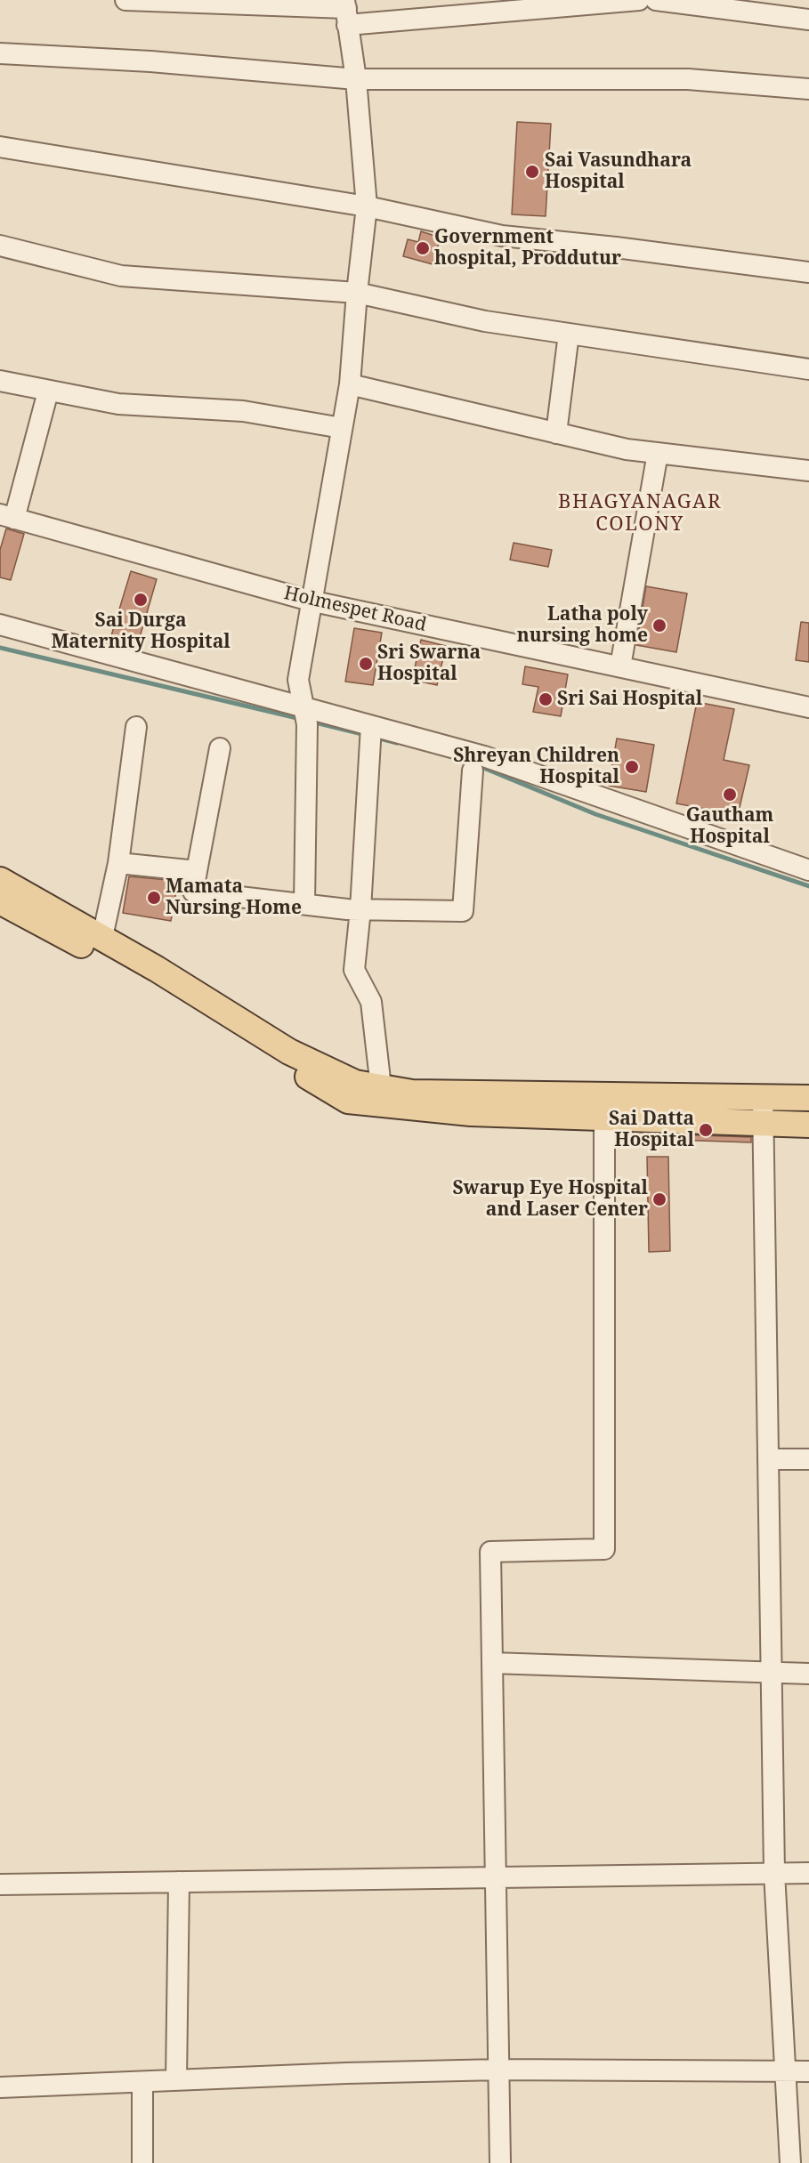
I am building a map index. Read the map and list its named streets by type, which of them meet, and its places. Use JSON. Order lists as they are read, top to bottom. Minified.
{"streets":{"street":["Holmespet Road"]},"districts":["BHAGYANAGAR COLONY"],"places":["Sai Vasundhara Hospital","Government hospital, Proddutur","Sai Durga Maternity Hospital","Latha poly nursing home","Sri Swarna Hospital","Sri Sai Hospital","Shreyan Children Hospital","Gautham Hospital","Mamata Nursing Home","Sai Datta Hospital","Swarup Eye Hospital and Laser Center"]}
